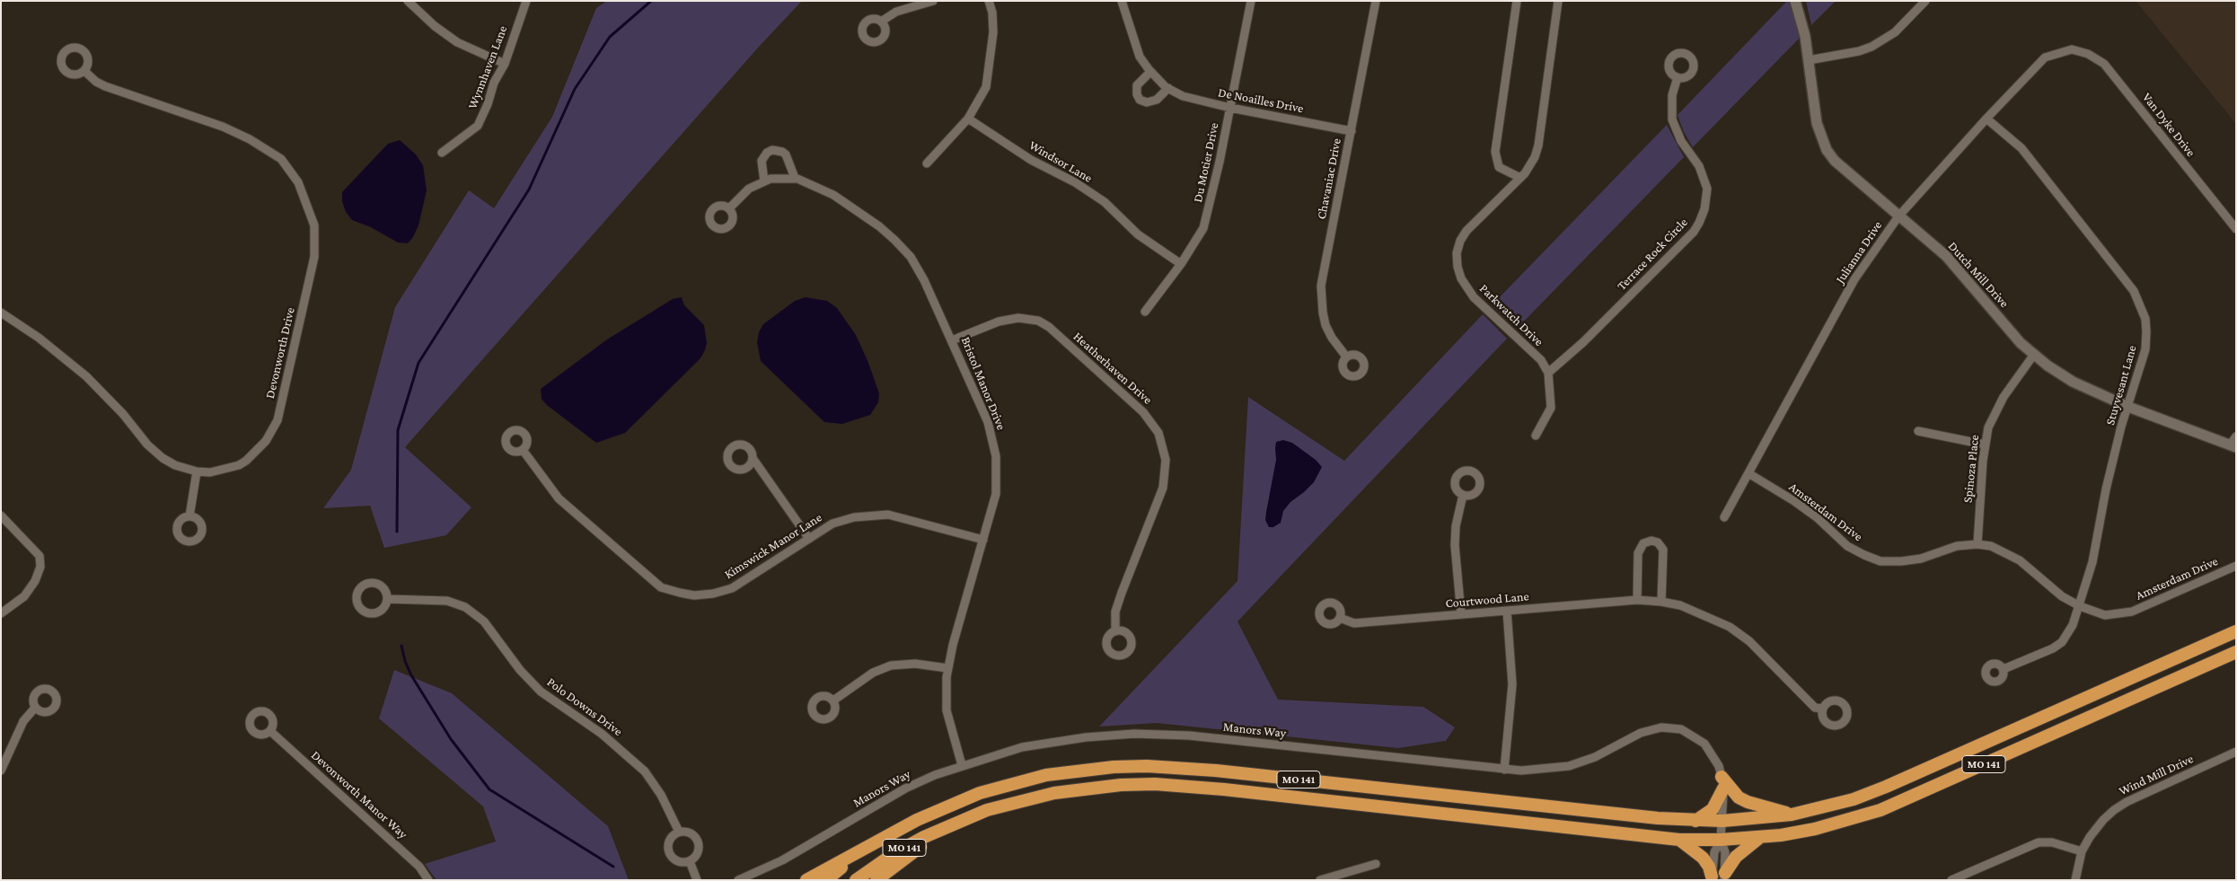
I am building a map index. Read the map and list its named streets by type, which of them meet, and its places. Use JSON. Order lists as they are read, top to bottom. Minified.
{"streets":{"highway":["MO 141"],"street":["Wynnhaven Lane","De Noailles Drive","Van Dyke Drive","Windsor Lane","Du Motier Drive","Chavaniac Drive","Julianna Drive","Terrace Rock Circle","Dutch Mill Drive","Parkwatch Drive","Devonworth Drive","Heatherhaven Drive","Bristol Manor Drive","Stuyvesant Lane","Spinoza Place","Amsterdam Drive","Kimswick Manor Lane","Courtwood Lane","Polo Downs Drive","Manors Way","Wind Mill Drive","Devonworth Manor Way"]},"crossings":[["De Noailles Drive","Du Motier Drive"],["De Noailles Drive","Chavaniac Drive"],["Van Dyke Drive","Julianna Drive"],["Windsor Lane","Du Motier Drive"],["Julianna Drive","Dutch Mill Drive"],["Julianna Drive","Stuyvesant Lane"],["Julianna Drive","Amsterdam Drive"],["Terrace Rock Circle","Parkwatch Drive"],["Dutch Mill Drive","Stuyvesant Lane"],["Dutch Mill Drive","Spinoza Place"],["Heatherhaven Drive","Bristol Manor Drive"],["Bristol Manor Drive","Kimswick Manor Lane"],["Bristol Manor Drive","Manors Way"],["Stuyvesant Lane","Amsterdam Drive"],["Spinoza Place","Amsterdam Drive"],["Manors Way","MO 141"]]}
